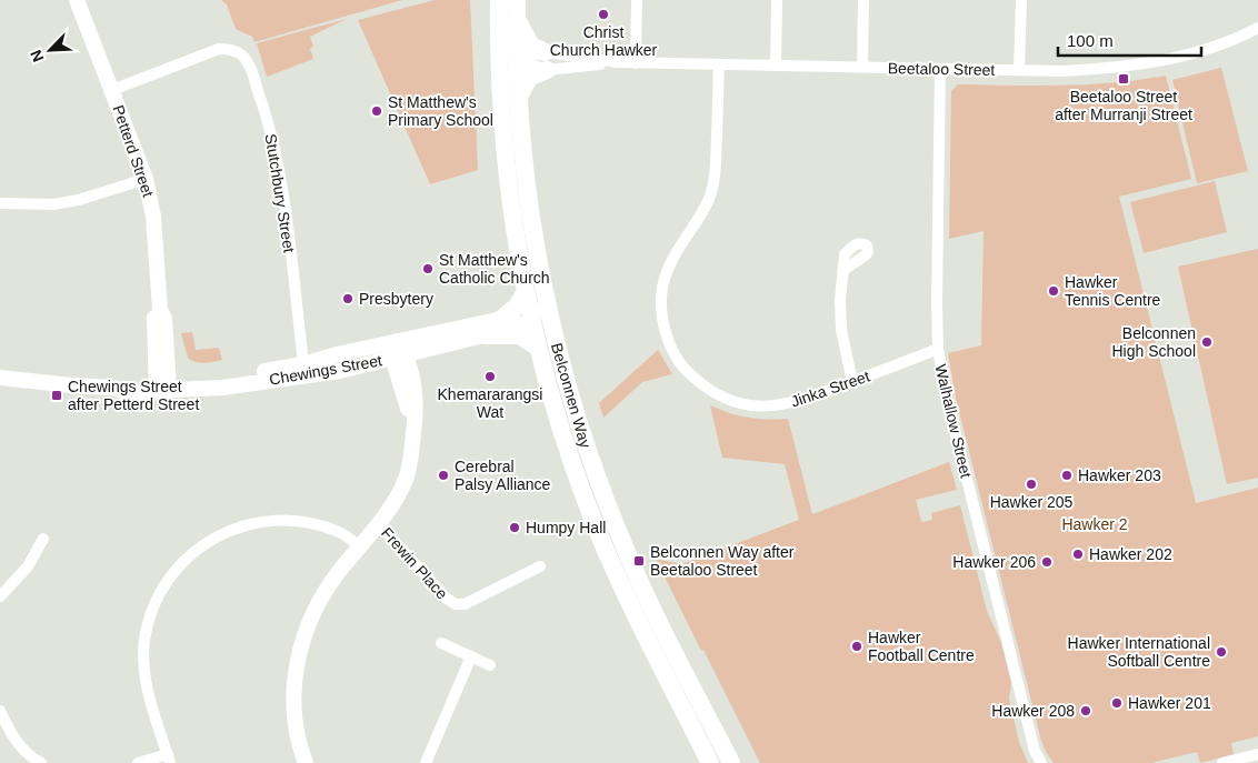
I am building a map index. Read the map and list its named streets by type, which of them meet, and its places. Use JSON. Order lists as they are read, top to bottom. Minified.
{"streets":{"main road":["Belconnen Way"],"street":["Beetaloo Street","Petterd Street","Stutchbury Street","Chewings Street","Jinka Street","Walhallow Street","Frewin Place"]},"crossings":[["Beetaloo Street","Jinka Street"],["Beetaloo Street","Belconnen Way"],["Beetaloo Street","Walhallow Street"],["Petterd Street","Stutchbury Street"],["Petterd Street","Chewings Street"],["Stutchbury Street","Chewings Street"],["Chewings Street","Belconnen Way"],["Jinka Street","Walhallow Street"]],"parks":["Hawker 2"],"places":{"other":["Christ Church Hawker","St Matthew's Primary School","St Matthew's Catholic Church","Hawker Tennis Centre","Presbytery","Belconnen High School","Khemararangsi Wat","Cerebral Palsy Alliance","Hawker 203","Hawker 205","Humpy Hall","Hawker 202","Hawker 206","Hawker Football Centre","Hawker International Softball Centre","Hawker 201","Hawker 208"],"transit":["Beetaloo Street after Murranji Street","Chewings Street after Petterd Street","Belconnen Way after Beetaloo Street"]},"scale_bar":"100 m","north":"bottom left"}
